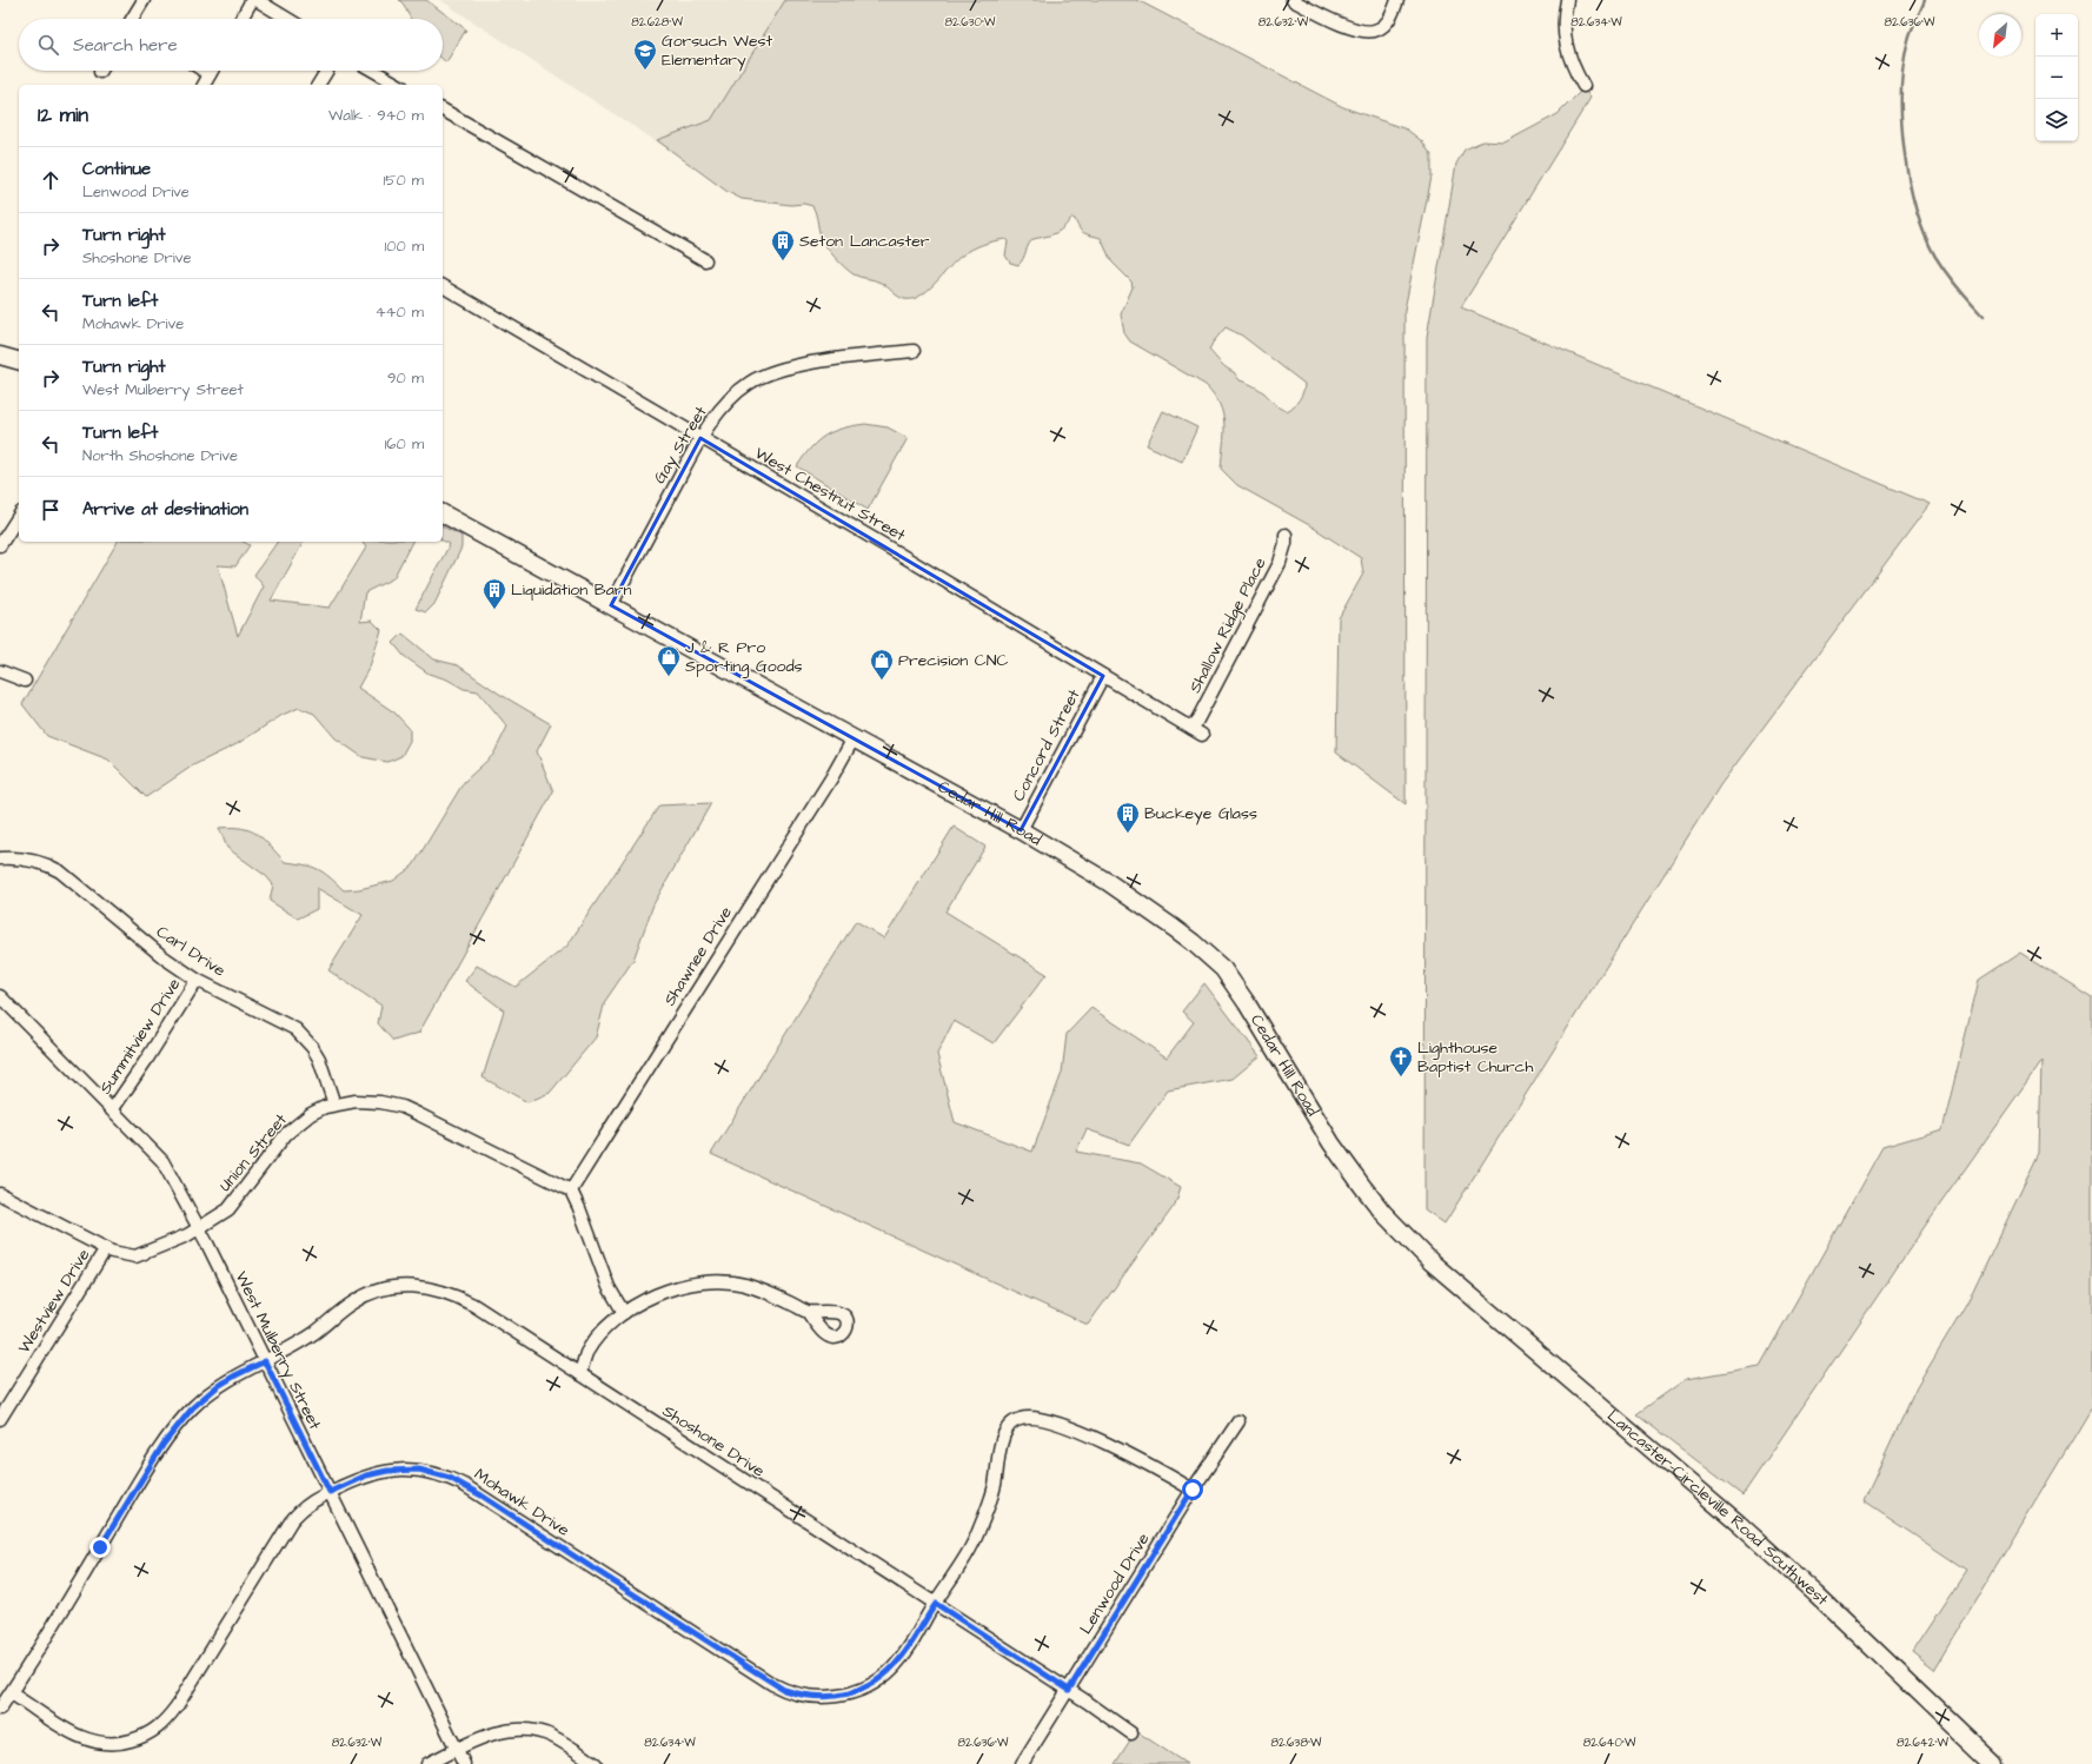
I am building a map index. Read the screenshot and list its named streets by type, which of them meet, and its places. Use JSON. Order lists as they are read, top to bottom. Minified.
{"streets":{"main road":["Cedar Hill Road","Lancaster-Circleville Road Southwest"],"street":["Gay Street","West Chestnut Street","Shallow Ridge Place","Concord Street","Carl Drive","Shawnee Drive","Summitview Drive","Union Street","Westview Drive","West Mulberry Street","Shoshone Drive","Mohawk Drive","Lenwood Drive"]},"crossings":[["Gay Street","West Chestnut Street"],["Gay Street","Cedar Hill Road"],["West Chestnut Street","Shallow Ridge Place"],["West Chestnut Street","Concord Street"],["Concord Street","Cedar Hill Road"],["Cedar Hill Road","Shawnee Drive"],["Cedar Hill Road","Lancaster-Circleville Road Southwest"],["Carl Drive","Summitview Drive"],["Carl Drive","Union Street"],["Shawnee Drive","Union Street"],["Summitview Drive","West Mulberry Street"],["Union Street","Westview Drive"],["Union Street","West Mulberry Street"],["West Mulberry Street","Shoshone Drive"],["West Mulberry Street","Mohawk Drive"],["Shoshone Drive","Mohawk Drive"],["Shoshone Drive","Lenwood Drive"],["Mohawk Drive","Lenwood Drive"]],"places":{"school or university":["Gorsuch West Elementary"],"building":["Seton Lancaster","Liquidation Barn","Buckeye Glass"],"shop":["J & R Pro Sporting Goods","Precision CNC"],"church":["Lighthouse Baptist Church"]},"north":"bottom left","page":{"map_buttons":["+","−"],"search":"Search here","heading":["12 min","Walk · 940 m"],"list":[["Continue","Lenwood Drive","150 m"],["Turn right","Shoshone Drive","100 m"],["Turn left","Mohawk Drive","440 m"],["Turn right","West Mulberry Street","90 m"],["Turn left","North Shoshone Drive","160 m"],"Arrive at destination"]},"coordinates":["82.628°W","82.630°W","82.632°W","82.634°W","82.636°W","82.638°W","82.640°W","82.642°W"]}
